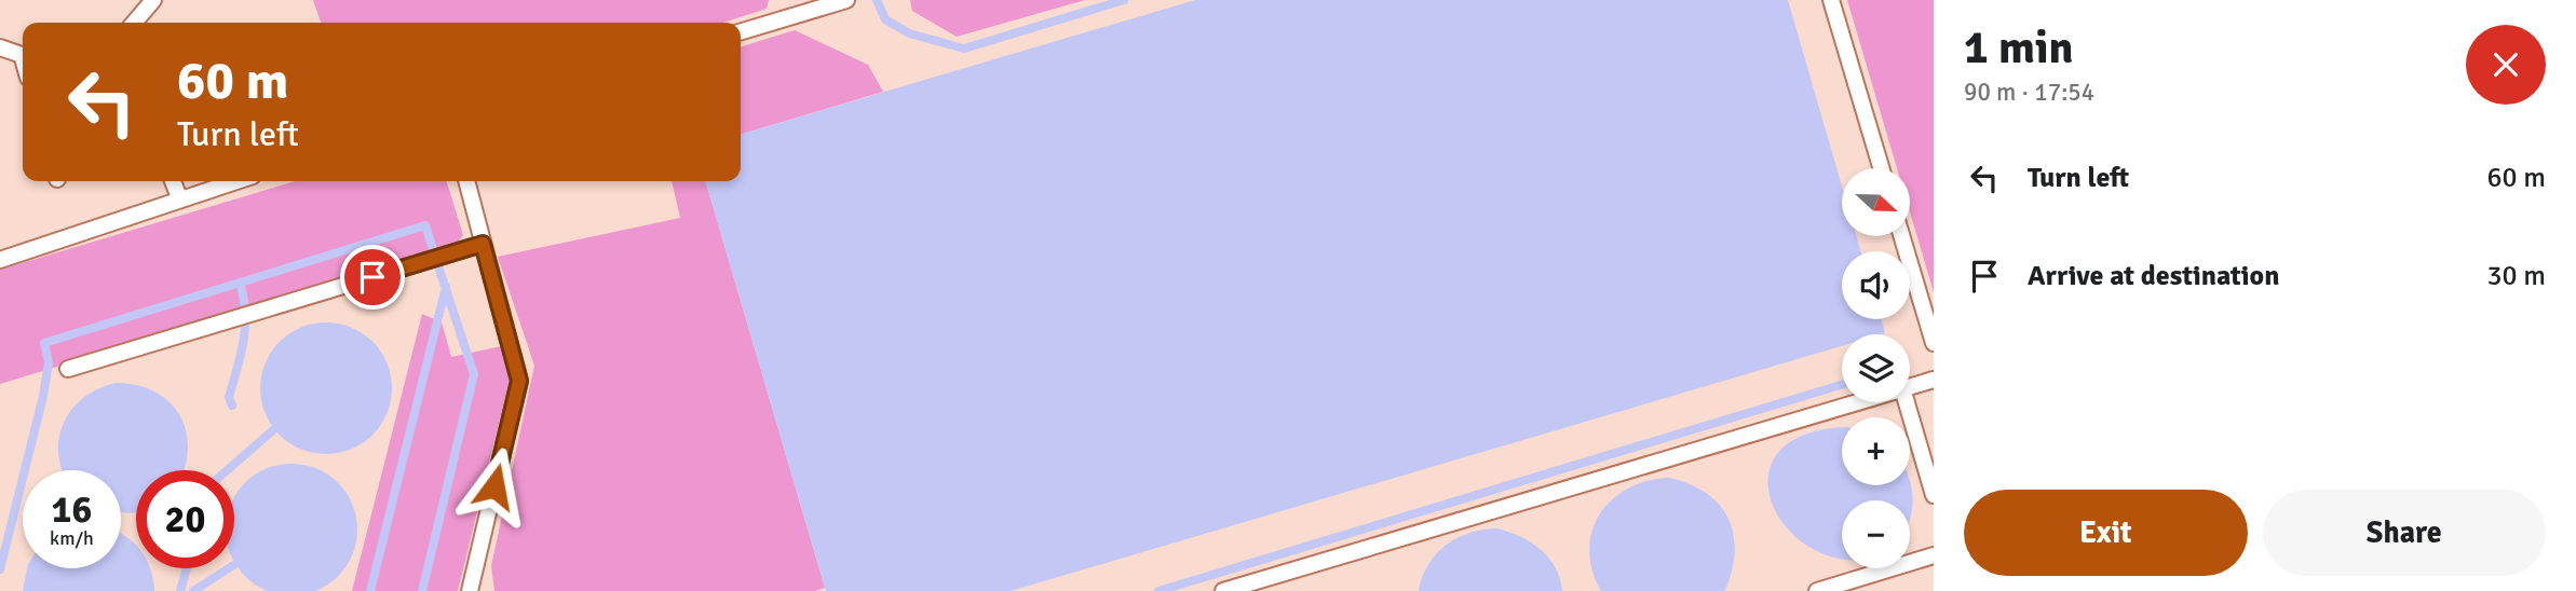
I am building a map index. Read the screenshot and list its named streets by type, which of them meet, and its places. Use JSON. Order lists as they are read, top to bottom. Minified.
{"north":"right","page":{"heading":["1 min","90 m · 17:54"],"turn":["60 m","Turn left"],"list":[{"name":"Turn left","value":"60 m"},{"name":"Arrive at destination","value":"30 m"}],"map_buttons":["+","−"],"speed":"16 km/h","limit":"20","buttons":["Exit","Share"]}}
